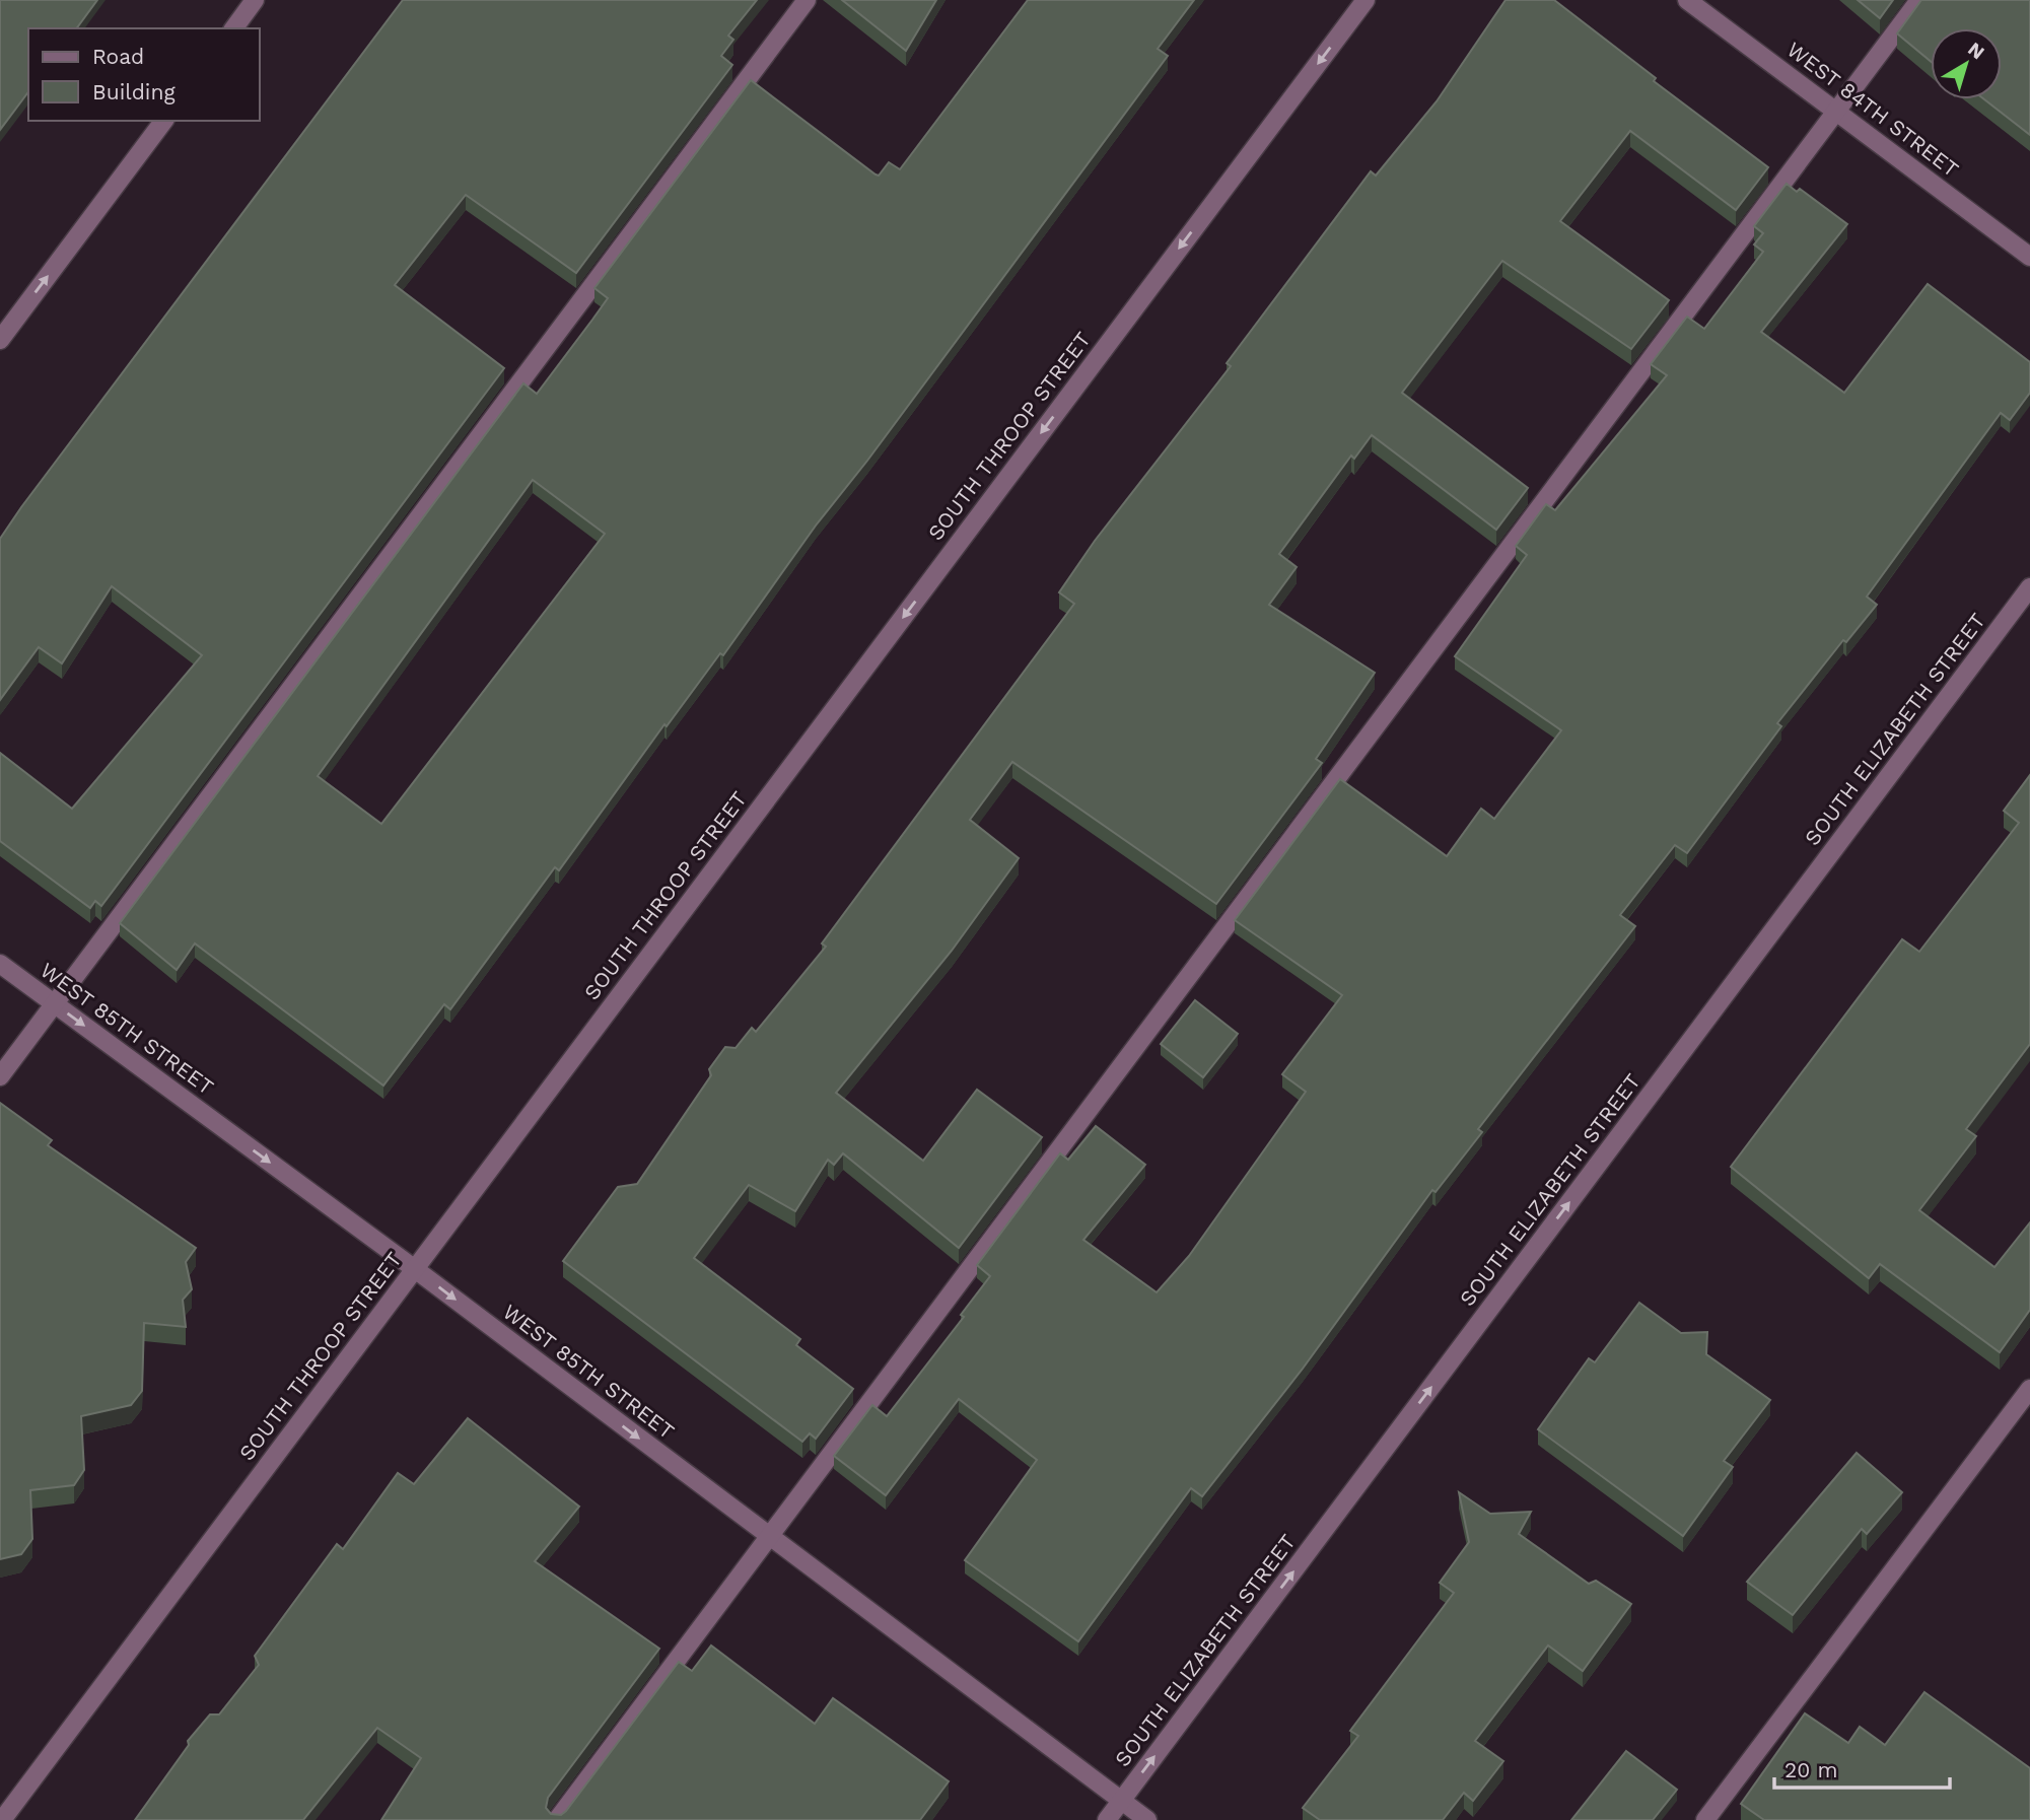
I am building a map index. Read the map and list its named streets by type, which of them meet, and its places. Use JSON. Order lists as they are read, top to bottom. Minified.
{"streets":{"street":["WEST 84TH STREET","SOUTH THROOP STREET","SOUTH ELIZABETH STREET","WEST 85TH STREET"]},"crossings":[["SOUTH THROOP STREET","WEST 85TH STREET"],["SOUTH ELIZABETH STREET","WEST 85TH STREET"]],"one_way":["SOUTH THROOP STREET","SOUTH ELIZABETH STREET","WEST 85TH STREET"],"legend":["Road","Building"],"scale_bar":"20 m","north":"top right"}
